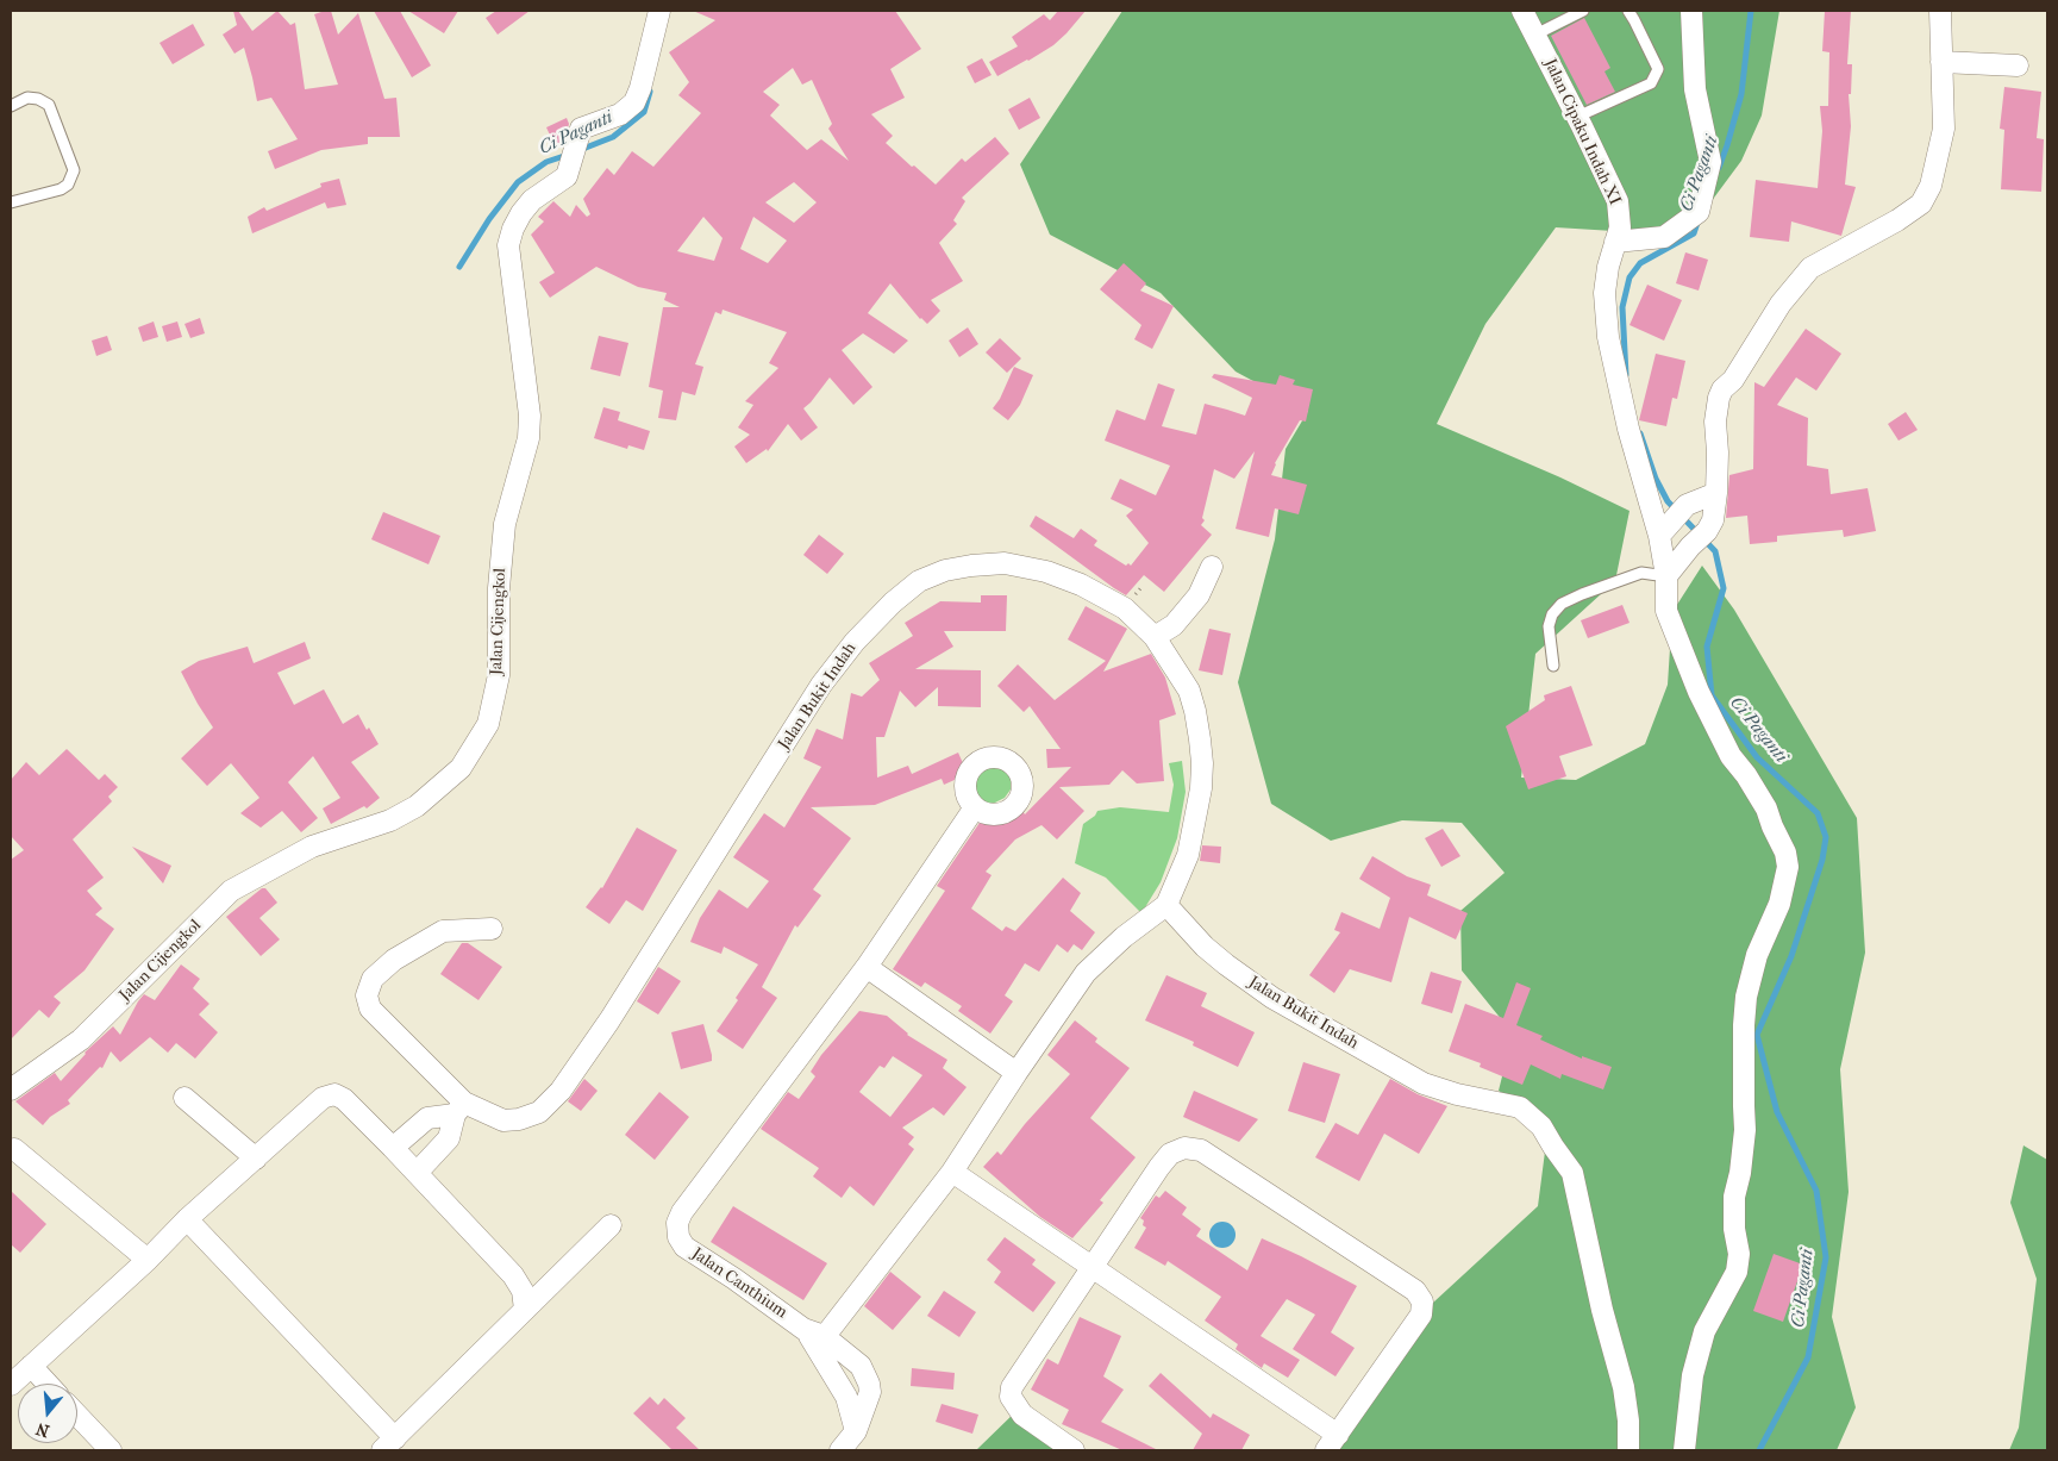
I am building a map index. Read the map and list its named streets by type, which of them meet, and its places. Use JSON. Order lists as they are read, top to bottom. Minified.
{"streets":{"street":["Jalan Cipaku Indah XI","Jalan Cijengkol","Jalan Bukit Indah","Jalan Canthium"]},"water":["Ci Paganti"],"north":"bottom"}
